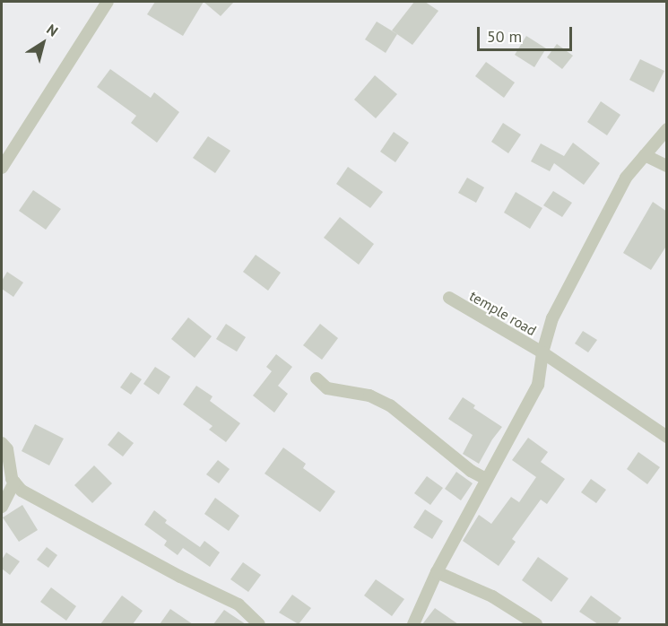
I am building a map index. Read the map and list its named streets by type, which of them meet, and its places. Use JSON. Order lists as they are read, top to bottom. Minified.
{"streets":{"street":["temple road"]},"scale_bar":"50 m","north":"top right"}
